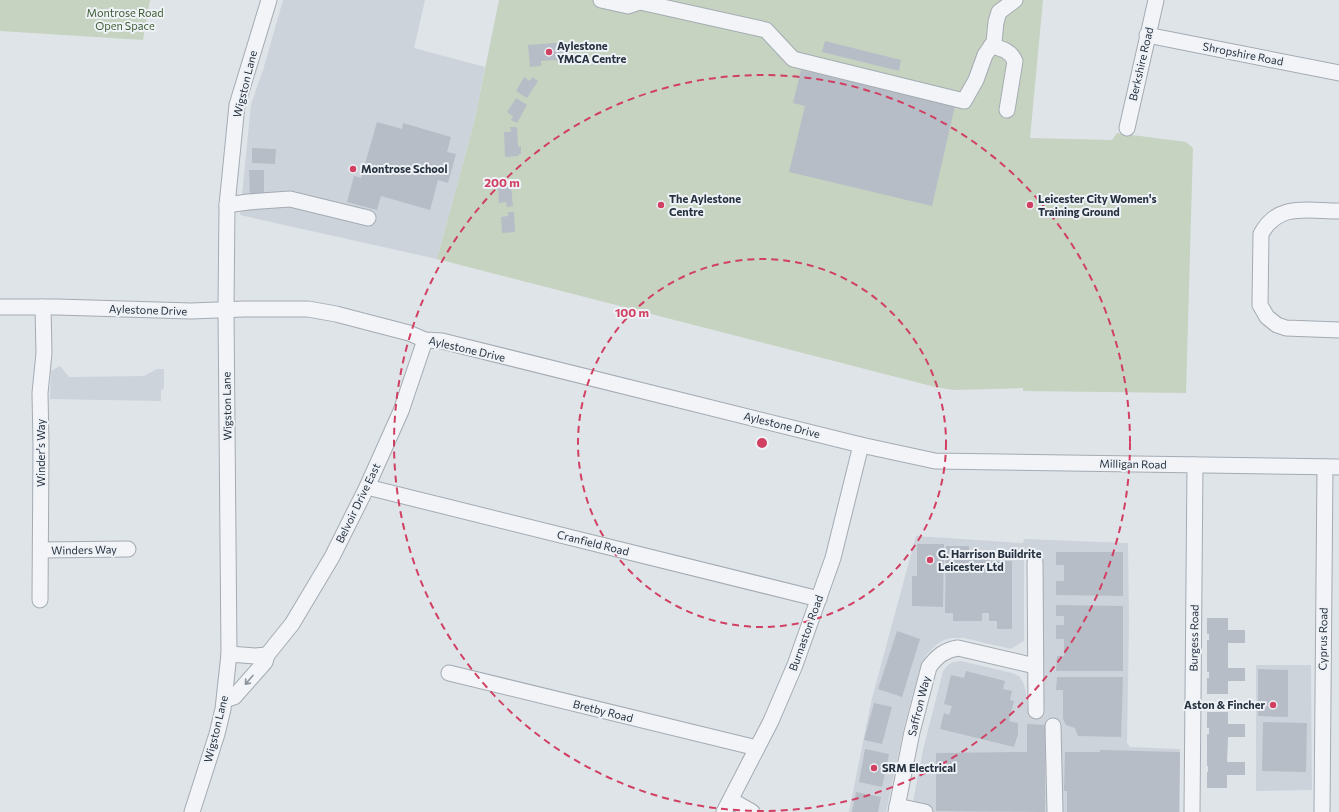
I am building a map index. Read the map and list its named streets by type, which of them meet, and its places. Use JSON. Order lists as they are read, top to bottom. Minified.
{"streets":{"street":["Shropshire Road","Berkshire Road","Wigston Lane","Aylestone Drive","Winder's Way","Milligan Road","Belvoir Drive East","Cranfield Road","Winders Way","Burnaston Road","Burgess Road","Cyprus Road","Saffron Way","Bretby Road"]},"crossings":[["Shropshire Road","Berkshire Road"],["Wigston Lane","Aylestone Drive"],["Wigston Lane","Belvoir Drive East"],["Aylestone Drive","Winder's Way"],["Aylestone Drive","Milligan Road"],["Aylestone Drive","Belvoir Drive East"],["Aylestone Drive","Burnaston Road"],["Winder's Way","Winders Way"],["Milligan Road","Burgess Road"],["Milligan Road","Cyprus Road"],["Belvoir Drive East","Cranfield Road"],["Cranfield Road","Burnaston Road"],["Burnaston Road","Bretby Road"]],"parks":["Montrose Road Open Space"],"places":["Aylestone YMCA Centre","Montrose School","The Aylestone Centre","Leicester City Women's Training Ground","G. Harrison Buildrite Leicester Ltd","Aston & Fincher","SRM Electrical"],"rings":["200 m","100 m"]}
